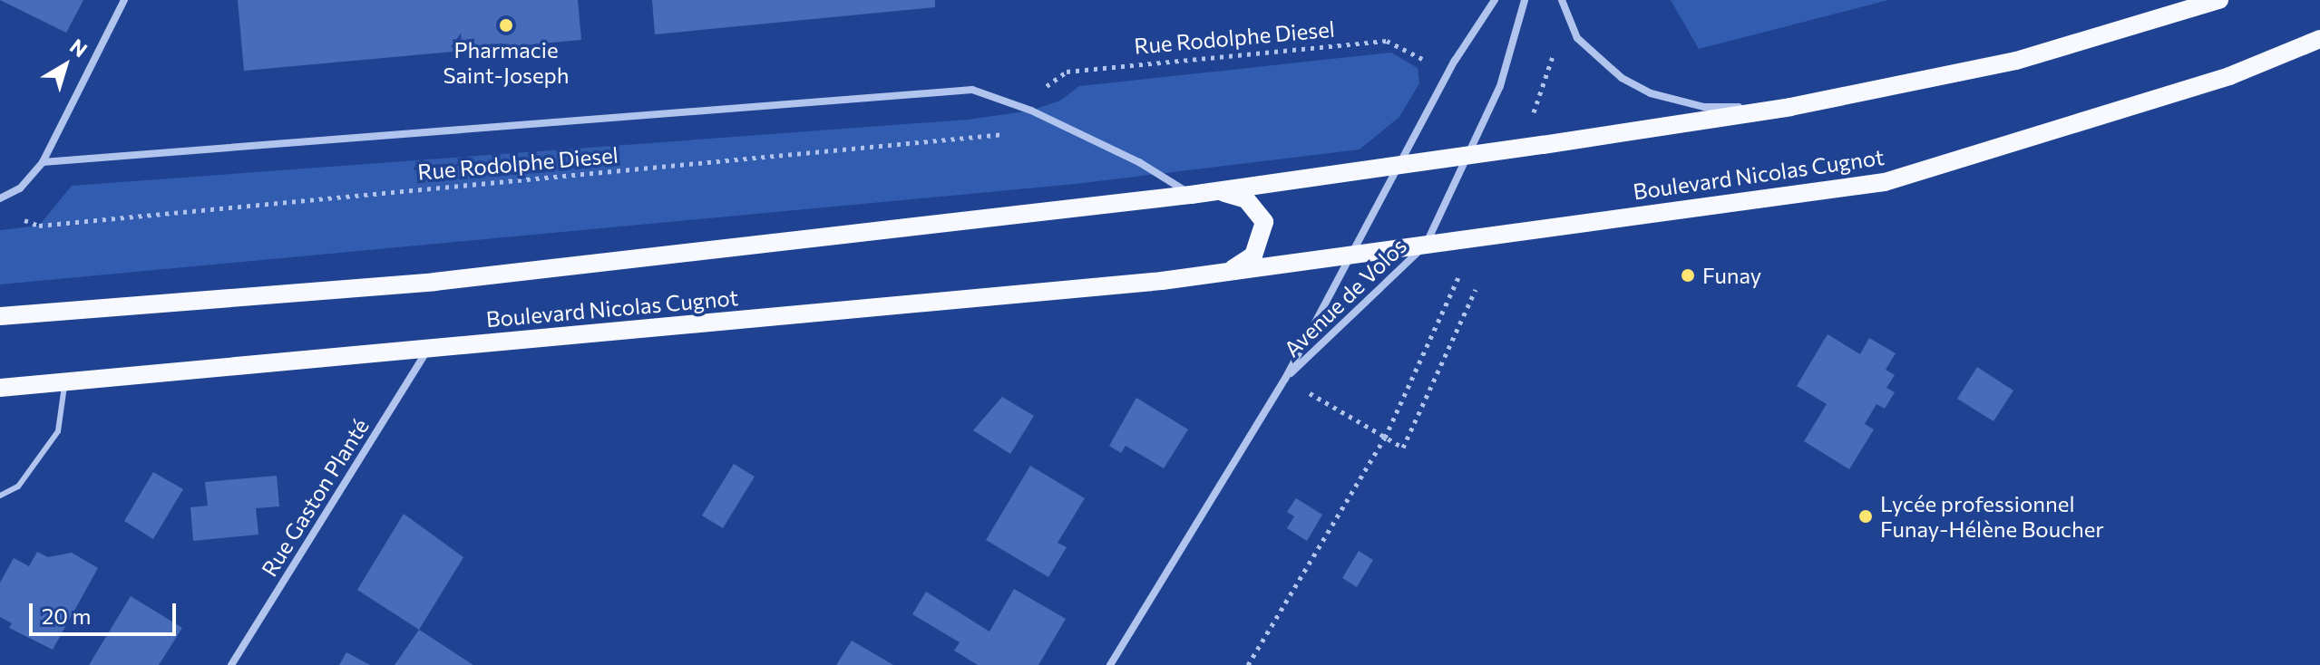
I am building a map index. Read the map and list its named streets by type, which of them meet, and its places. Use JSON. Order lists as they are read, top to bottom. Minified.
{"streets":{"main road":["Boulevard Nicolas Cugnot"],"street":["Rue Rodolphe Diesel","Avenue de Volos","Rue Gaston Planté"]},"crossings":[["Rue Rodolphe Diesel","Boulevard Nicolas Cugnot"],["Rue Rodolphe Diesel","Avenue de Volos"],["Boulevard Nicolas Cugnot","Avenue de Volos"],["Boulevard Nicolas Cugnot","Rue Gaston Planté"]],"places":["Pharmacie Saint-Joseph","Funay","Lycée professionnel Funay-Hélène Boucher"],"scale_bar":"20 m","north":"top right"}
